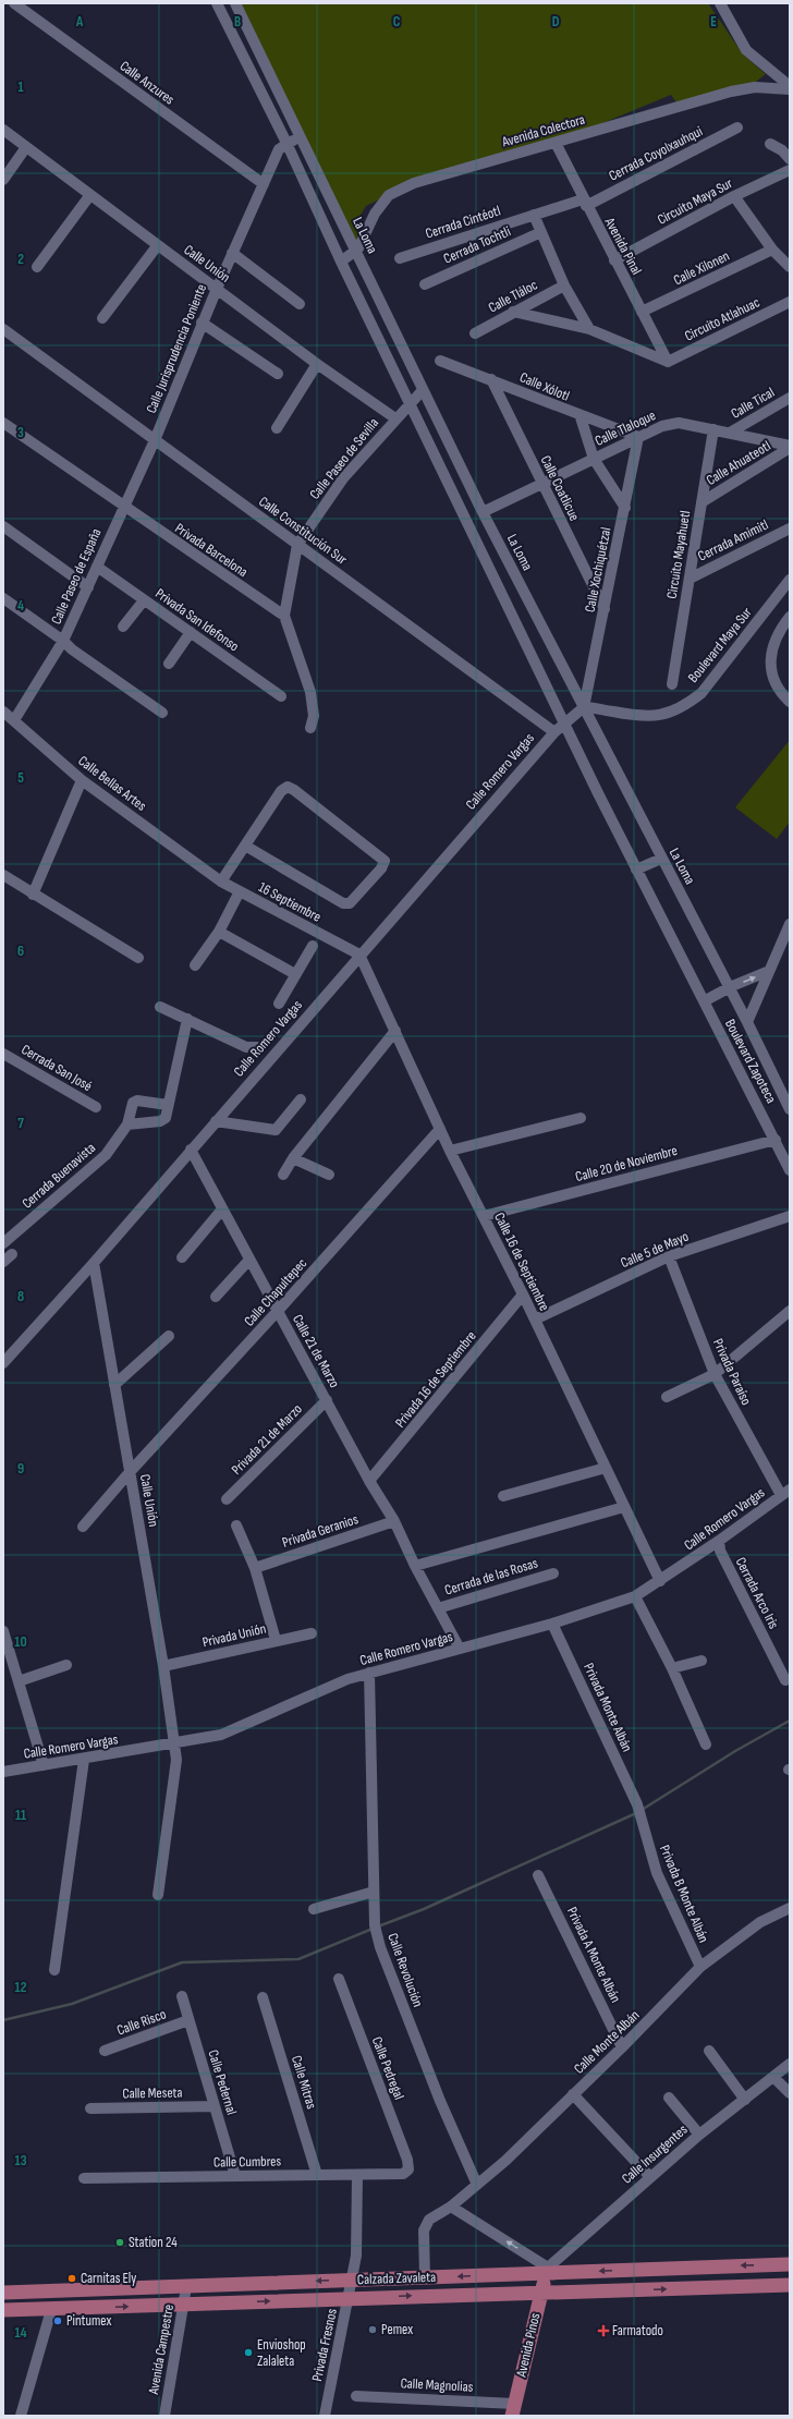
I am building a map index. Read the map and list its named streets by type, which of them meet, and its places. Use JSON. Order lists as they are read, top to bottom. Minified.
{"streets":{"main road":["Calzada Zavaleta","Avenida Pinos"],"street":["Calle Anzures","Avenida Colectora","Cerrada Coyolxauhqui","Circuito Maya Sur","Cerrada Cintéotl","La Loma","Cerrada Tochtli","Avenida Pinal","Calle Unión","Calle Xilonen","Calle Tláloc","Circuito Atlahuac","Calle Jurisprudencia Poniente","Calle Xólotl","Calle Tical","Calle Tlaloque","Calle Paseo de Sevilla","Calle Ahuateotl","Calle Coatlicue","Calle Constitución Sur","Cerrada Amimitl","Privada Barcelona","Circuito Mayahuetl","Calle Xochiquétzal","Calle Paseo de España","Privada San Idefonso","Boulevard Maya Sur","Calle Romero Vargas","Calle Bellas Artes","16 Septiembre","Boulevard Zapoteca","Cerrada San José","Calle 20 de Noviembre","Cerrada Buenavista","Calle 5 de Mayo","Calle 16 de Septiembre","Calle Chapultepec","Calle 21 de Marzo","Privada Paraíso","Privada 16 de Septiembre","Privada 21 de Marzo","Privada Geranios","Cerrada de las Rosas","Cerrada Arco Iris","Privada Unión","Privada Monte Albán","Privada B Monte Albán","Privada A Monte Albán","Calle Revolución","Calle Risco","Calle Monte Albán","Calle Pedregal","Calle Pedernal","Calle Mitras","Calle Meseta","Calle Insurgentes","Calle Cumbres","Privada Fresnos","Avenida Campestre","Calle Magnolias"]},"crossings":[["Calle Anzures","Calle Jurisprudencia Poniente"],["Avenida Colectora","La Loma"],["Avenida Colectora","Avenida Pinal"],["Avenida Colectora","Boulevard Zapoteca"],["Cerrada Coyolxauhqui","Cerrada Cintéotl"],["Cerrada Coyolxauhqui","Avenida Pinal"],["Circuito Maya Sur","Avenida Pinal"],["Cerrada Cintéotl","Avenida Pinal"],["La Loma","Calle Tlaloque"],["La Loma","Calle Paseo de Sevilla"],["La Loma","Calle Xochiquétzal"],["La Loma","Boulevard Maya Sur"],["Avenida Pinal","Calle Xilonen"],["Avenida Pinal","Circuito Atlahuac"],["Calle Unión","Calle Jurisprudencia Poniente"],["Calle Unión","Calle Paseo de Sevilla"],["Calle Unión","Calle Romero Vargas"],["Calle Unión","Calle Chapultepec"],["Calle Unión","Privada Unión"],["Calle Jurisprudencia Poniente","Calle Constitución Sur"],["Calle Jurisprudencia Poniente","Calle Paseo de España"],["Calle Jurisprudencia Poniente","Boulevard Zapoteca"],["Calle Xólotl","Calle Tlaloque"],["Calle Xólotl","Calle Coatlicue"],["Calle Xólotl","Calle Xochiquétzal"],["Calle Tical","Calle Tlaloque"],["Calle Tlaloque","Calle Ahuateotl"],["Calle Tlaloque","Calle Coatlicue"],["Calle Tlaloque","Circuito Mayahuetl"],["Calle Tlaloque","Calle Xochiquétzal"],["Calle Paseo de Sevilla","Calle Constitución Sur"],["Calle Paseo de Sevilla","Privada Barcelona"],["Calle Paseo de Sevilla","Boulevard Zapoteca"],["Calle Ahuateotl","Circuito Mayahuetl"],["Calle Coatlicue","Calle Xochiquétzal"],["Calle Constitución Sur","Calle Paseo de España"],["Calle Constitución Sur","Calle Romero Vargas"],["Cerrada Amimitl","Circuito Mayahuetl"],["Privada Barcelona","Calle Paseo de España"],["Calle Xochiquétzal","Boulevard Maya Sur"],["Calle Paseo de España","Privada San Idefonso"],["Calle Paseo de España","Calle Bellas Artes"],["Calle Romero Vargas","16 Septiembre"],["Calle Romero Vargas","Calle 16 de Septiembre"],["Calle Romero Vargas","Calle 21 de Marzo"],["Calle Romero Vargas","Privada Paraíso"],["Calle Romero Vargas","Cerrada Arco Iris"],["Calle Romero Vargas","Privada Monte Albán"],["Calle Romero Vargas","Calle Revolución"],["Calle Bellas Artes","16 Septiembre"],["16 Septiembre","Calle 16 de Septiembre"],["Boulevard Zapoteca","Calle 20 de Noviembre"],["Calle 20 de Noviembre","Calle 16 de Septiembre"],["Calle 5 de Mayo","Calle 16 de Septiembre"],["Calle 5 de Mayo","Privada Paraíso"],["Calle 16 de Septiembre","Calle Chapultepec"],["Calle 16 de Septiembre","Privada 16 de Septiembre"],["Calle Chapultepec","Calle 21 de Marzo"],["Calle 21 de Marzo","Privada 16 de Septiembre"],["Calle 21 de Marzo","Privada 21 de Marzo"],["Calle 21 de Marzo","Privada Geranios"],["Calle 21 de Marzo","Cerrada de las Rosas"],["Privada Monte Albán","Privada B Monte Albán"],["Privada B Monte Albán","Calle Monte Albán"],["Privada A Monte Albán","Calle Monte Albán"],["Calle Revolución","Calle Monte Albán"],["Calle Risco","Calle Pedernal"],["Calle Monte Albán","Calzada Zavaleta"],["Calle Pedregal","Calle Cumbres"],["Calle Pedernal","Calle Meseta"],["Calle Pedernal","Calle Cumbres"],["Calle Mitras","Calle Cumbres"],["Calle Insurgentes","Calzada Zavaleta"],["Calle Insurgentes","Avenida Pinos"],["Calle Cumbres","Privada Fresnos"],["Calzada Zavaleta","Privada Fresnos"],["Calzada Zavaleta","Avenida Pinos"],["Calzada Zavaleta","Avenida Campestre"],["Avenida Pinos","Calle Magnolias"]],"places":{"other":["Station 24","Carnitas Ely","Pintumex","Pemex","Envioshop Zalaleta"],"health":["Farmatodo"]},"grid":{"columns":["A","B","C","D","E"],"rows":["1","2","3","4","5","6","7","8","9","10","11","12","13","14"]}}
